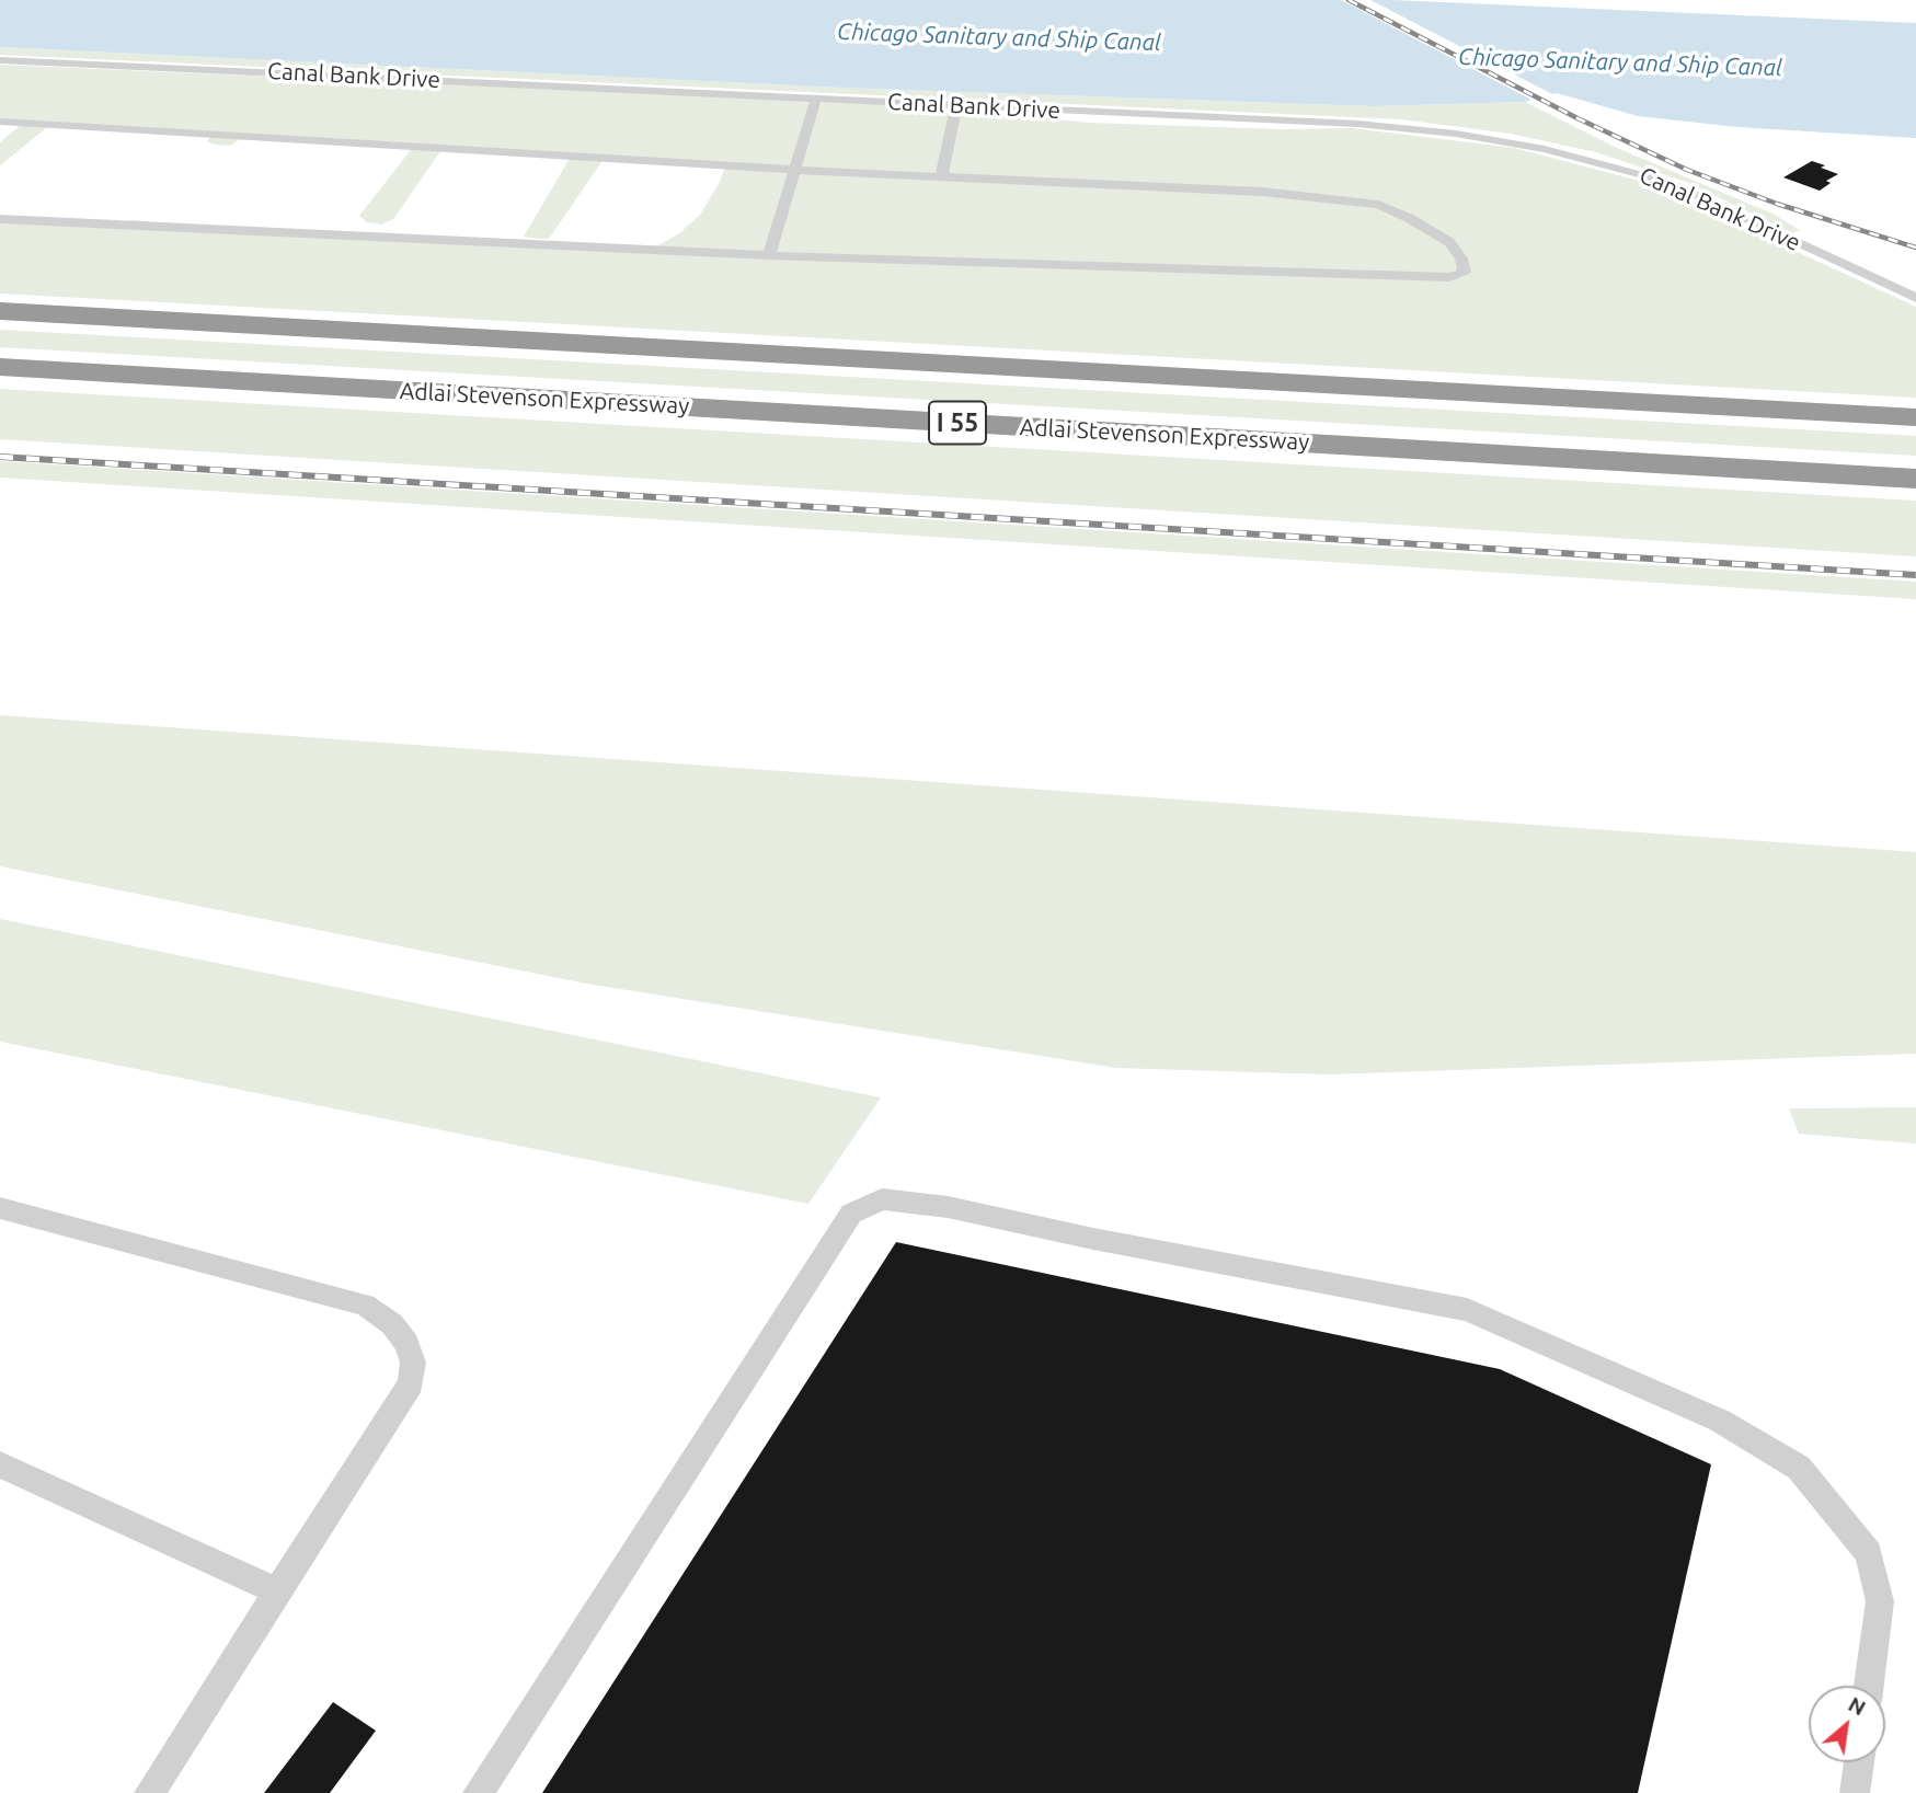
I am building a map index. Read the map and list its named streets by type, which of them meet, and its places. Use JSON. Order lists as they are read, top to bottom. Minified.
{"streets":{"highway":["Adlai Stevenson Expressway","I 55"],"lane":["Canal Bank Drive"]},"water":["Chicago Sanitary and Ship Canal"],"north":"top right"}
